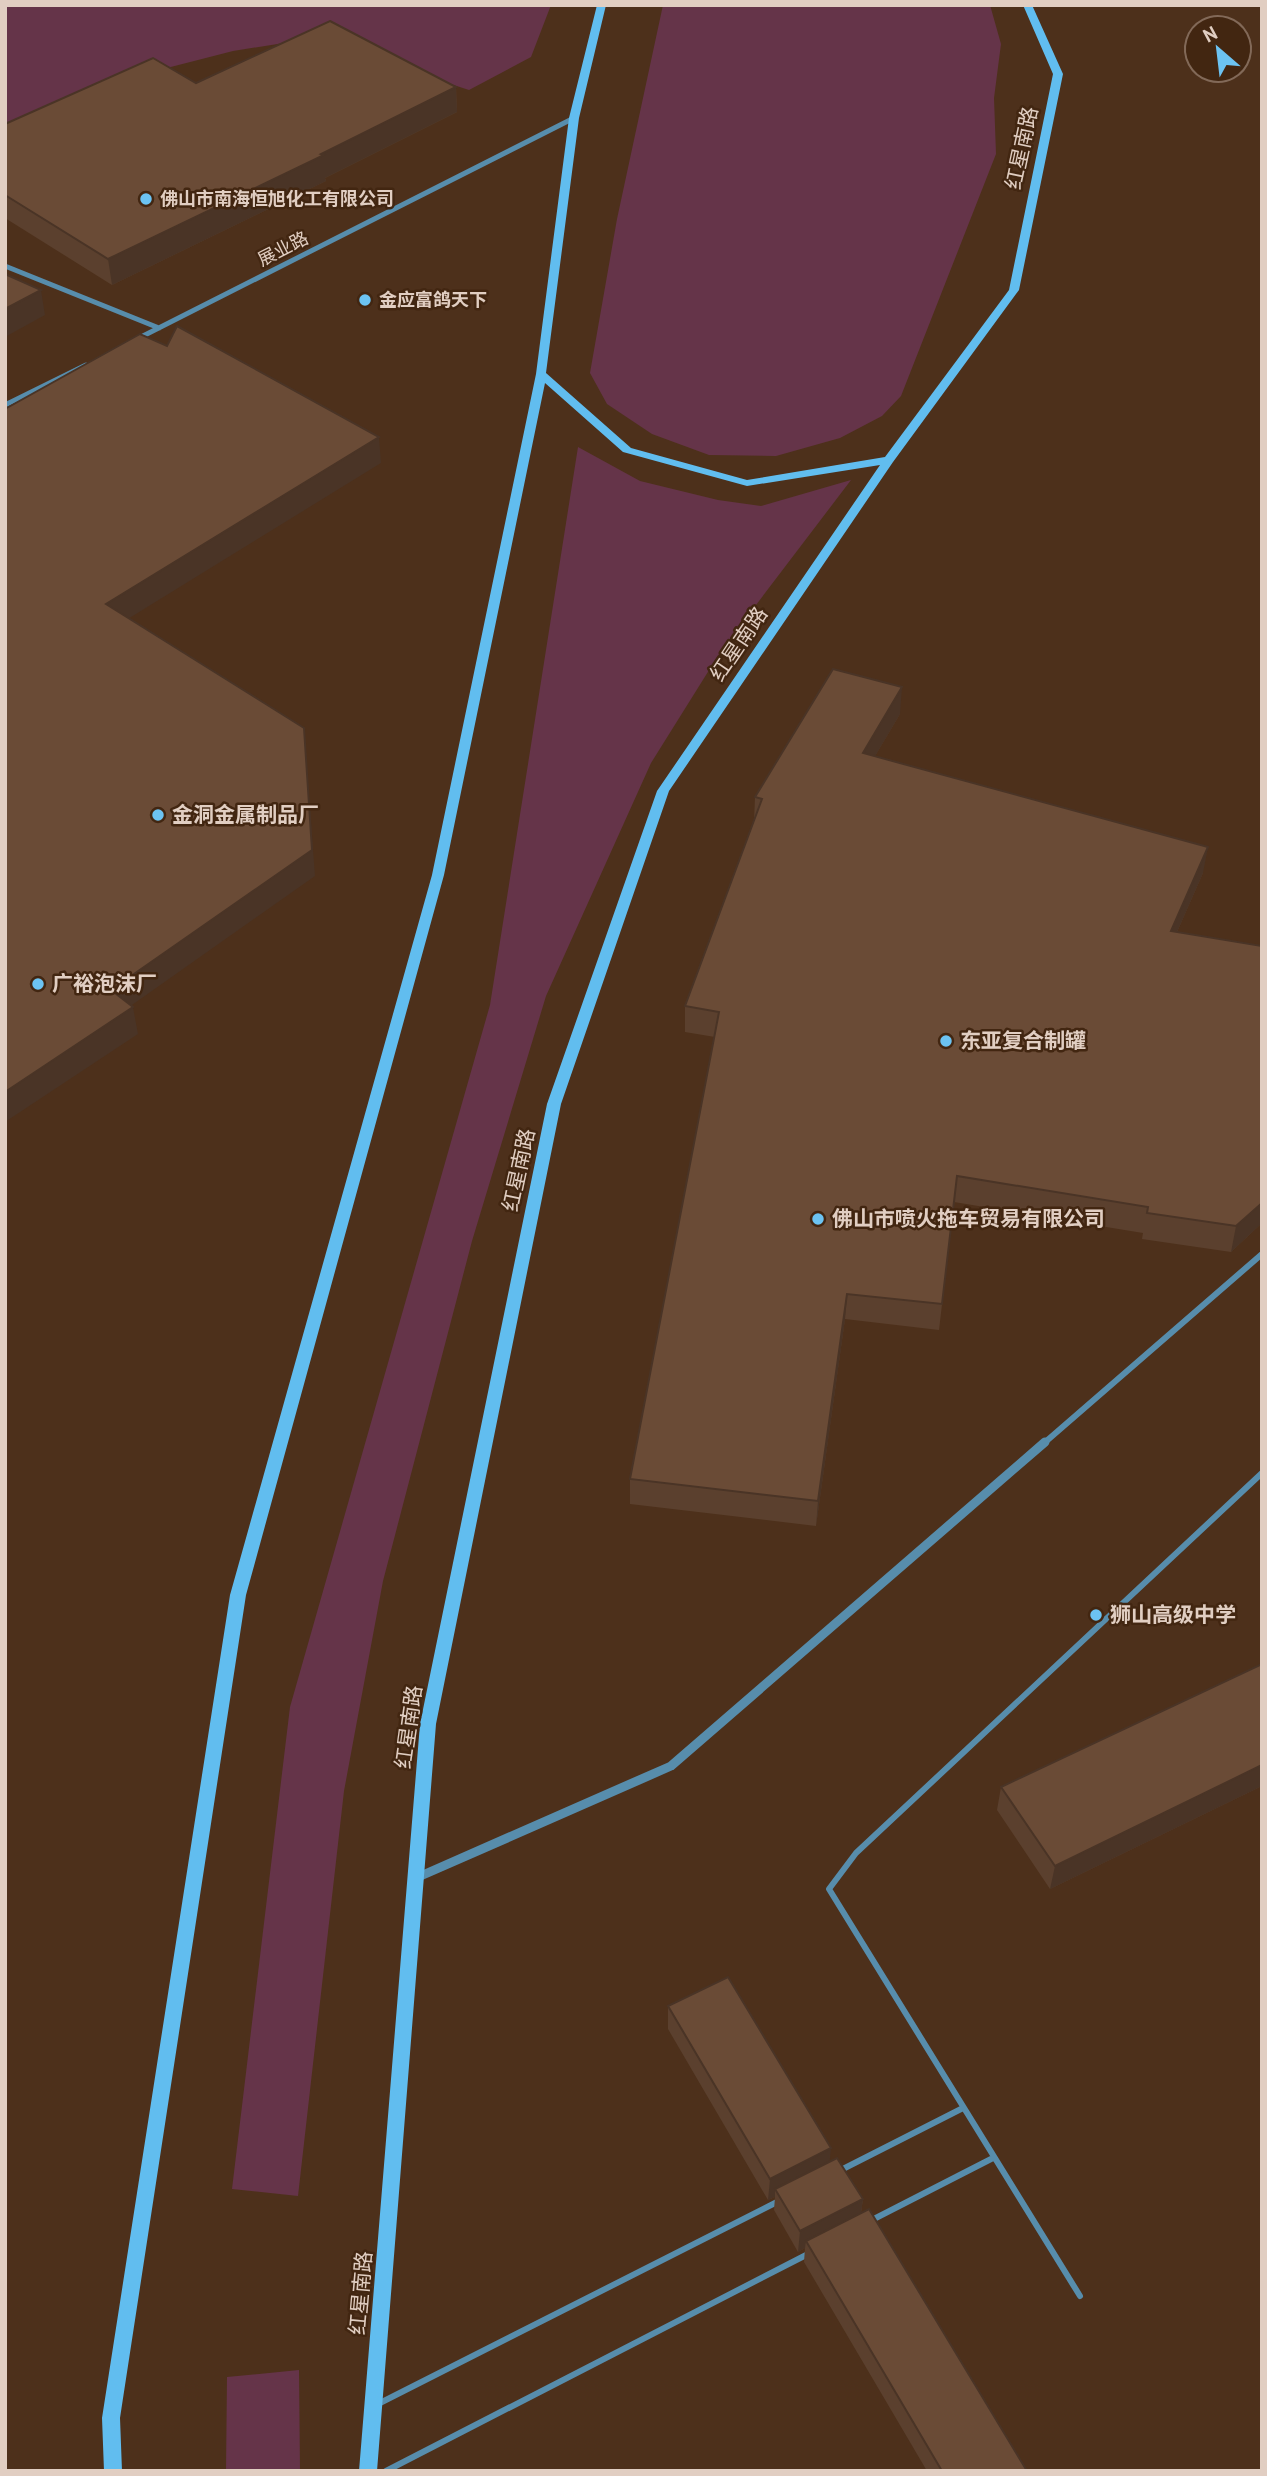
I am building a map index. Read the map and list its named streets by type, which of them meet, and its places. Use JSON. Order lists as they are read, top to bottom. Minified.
{"streets":{"main road":["红星南路"],"street":["展业路"]},"places":["佛山市南海恒旭化工有限公司","金应富鸽天下","金洞金属制品厂","广裕泡沫厂","东亚复合制罐","佛山市喷火拖车贸易有限公司","狮山高级中学"],"north":"top left"}
